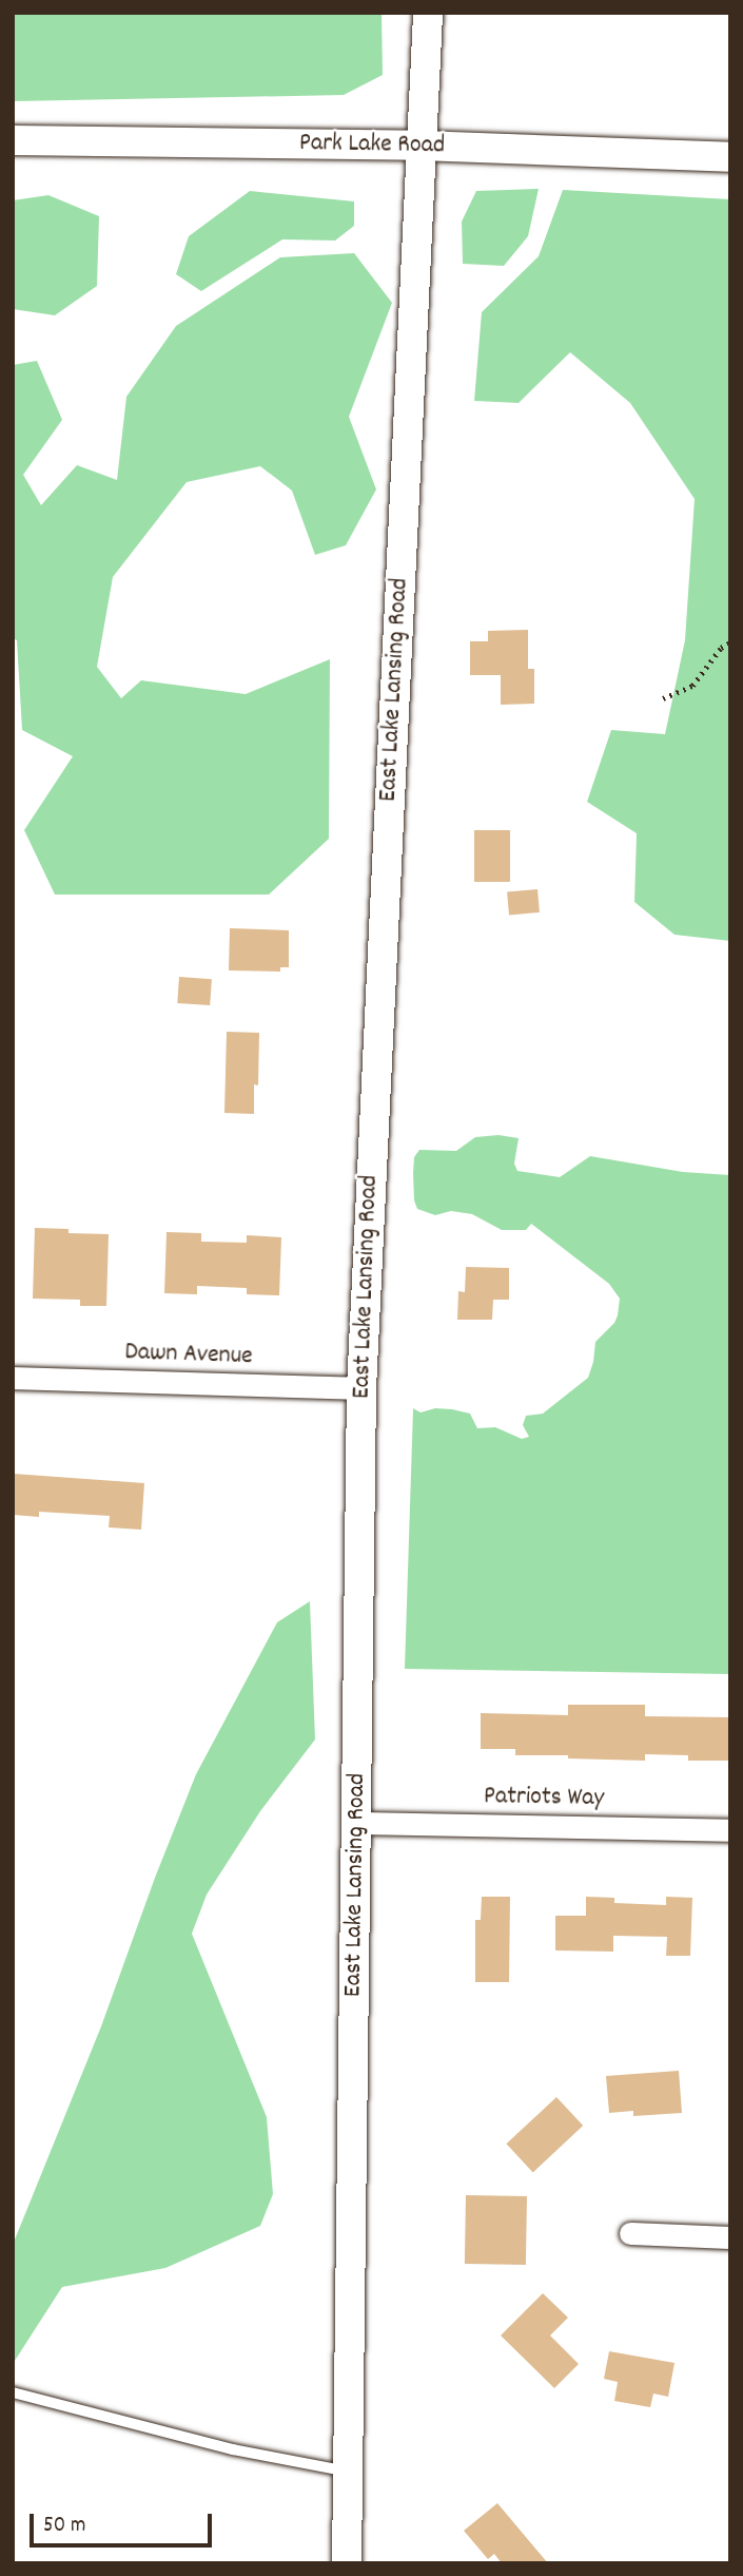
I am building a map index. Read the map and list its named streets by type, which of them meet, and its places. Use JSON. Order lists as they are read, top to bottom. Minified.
{"streets":{"main road":["Park Lake Road","East Lake Lansing Road"],"street":["Dawn Avenue","Patriots Way"]},"crossings":[["Park Lake Road","East Lake Lansing Road"],["East Lake Lansing Road","Dawn Avenue"],["East Lake Lansing Road","Patriots Way"]],"scale_bar":"50 m"}
